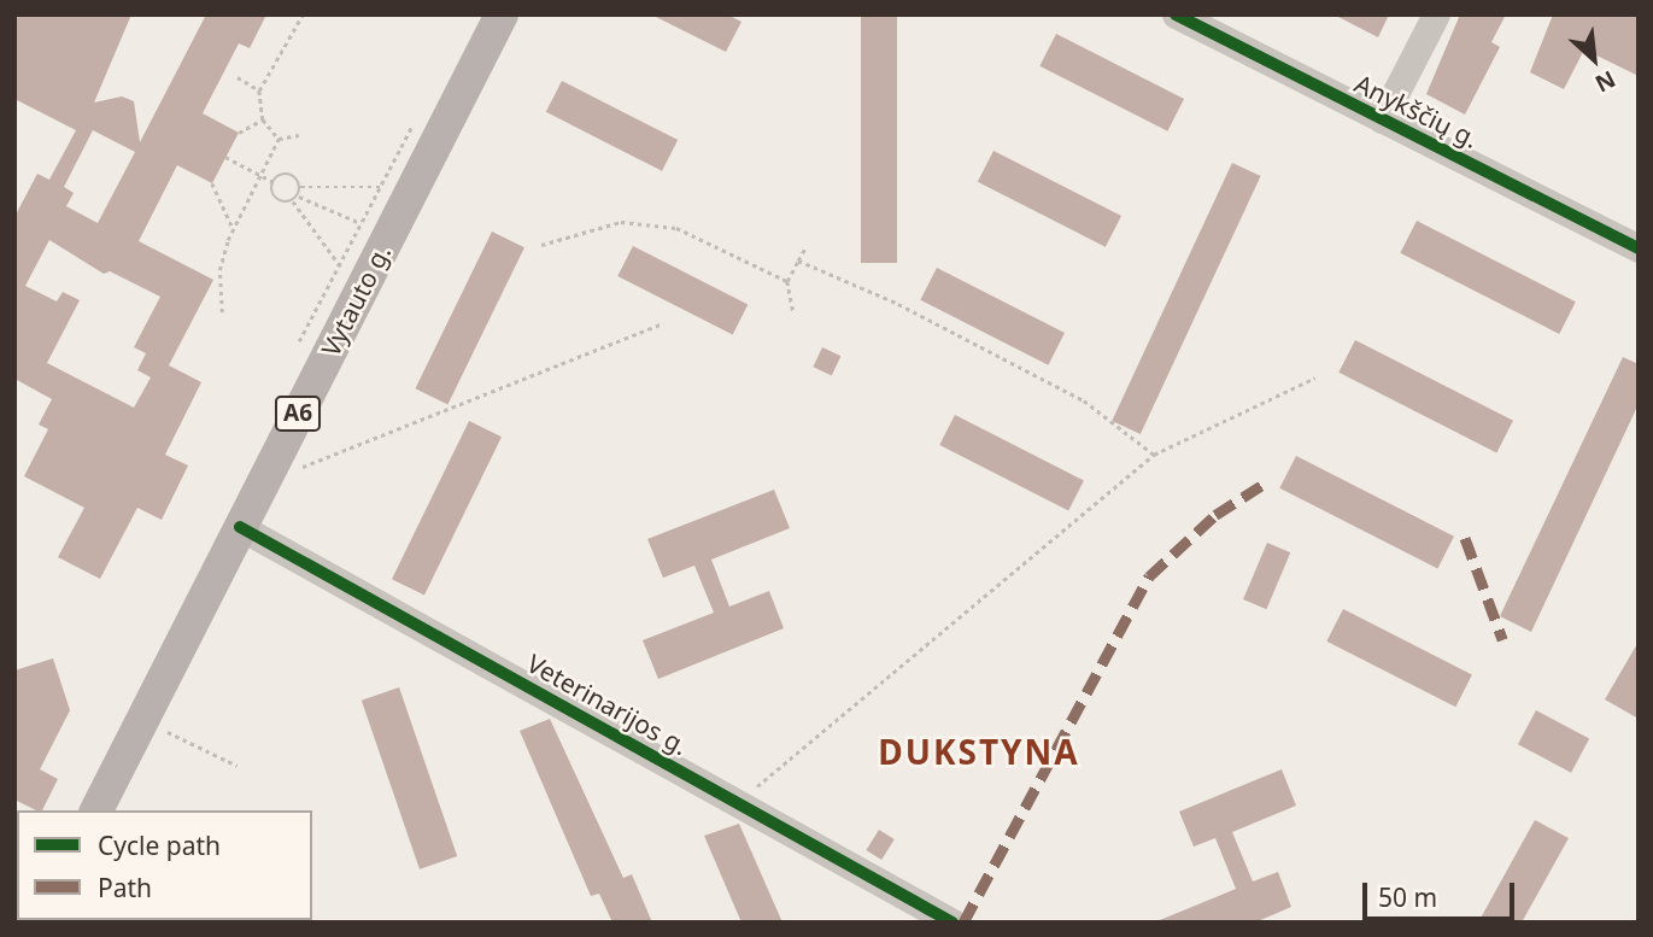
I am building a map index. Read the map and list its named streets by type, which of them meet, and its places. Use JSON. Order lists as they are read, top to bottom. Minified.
{"streets":{"main road":["Vytauto g.","A6"],"street":["Anykščių g.","Veterinarijos g."]},"crossings":[["Vytauto g.","Veterinarijos g."]],"districts":["DUKSTYNA"],"legend":["Cycle path","Path"],"scale_bar":"50 m","north":"bottom right"}
